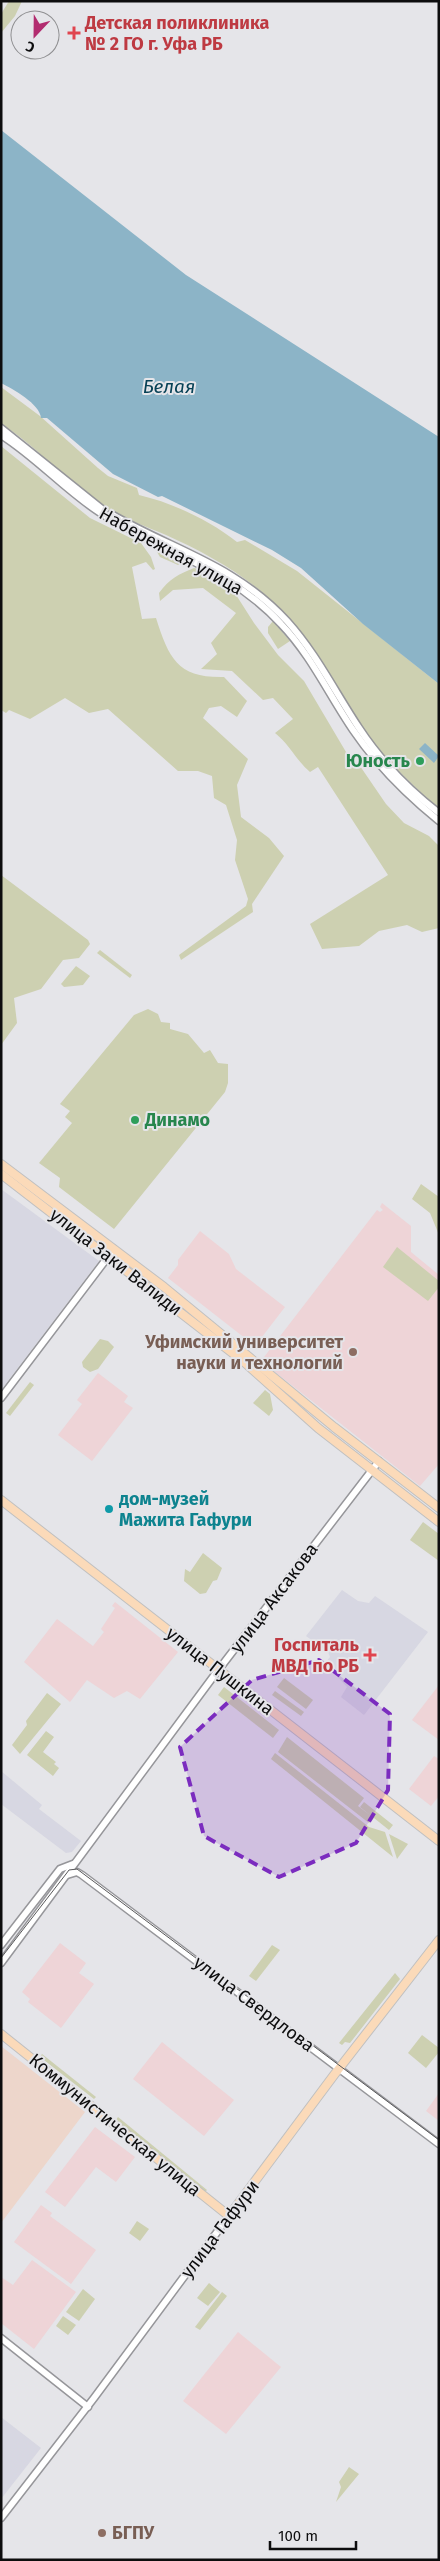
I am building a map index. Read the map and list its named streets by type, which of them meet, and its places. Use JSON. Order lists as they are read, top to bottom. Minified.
{"streets":{"main road":["улица Заки Валиди","улица Пушкина","Коммунистическая улица","улица Гафури"],"street":["Набережная улица","улица Аксакова","улица Свердлова"]},"crossings":[["улица Заки Валиди","улица Аксакова"],["улица Аксакова","улица Пушкина"],["улица Аксакова","улица Свердлова"],["улица Свердлова","улица Гафури"],["Коммунистическая улица","улица Гафури"]],"water":["Белая"],"places":{"health":["Детская поликлиника № 2 ГО г. Уфа РБ","Госпиталь МВД по РБ"],"other":["Юность","Динамо","Уфимский университет науки и технологий","дом-музей Мажита Гафури","БГПУ"]},"scale_bar":"100 m","north":"bottom"}
